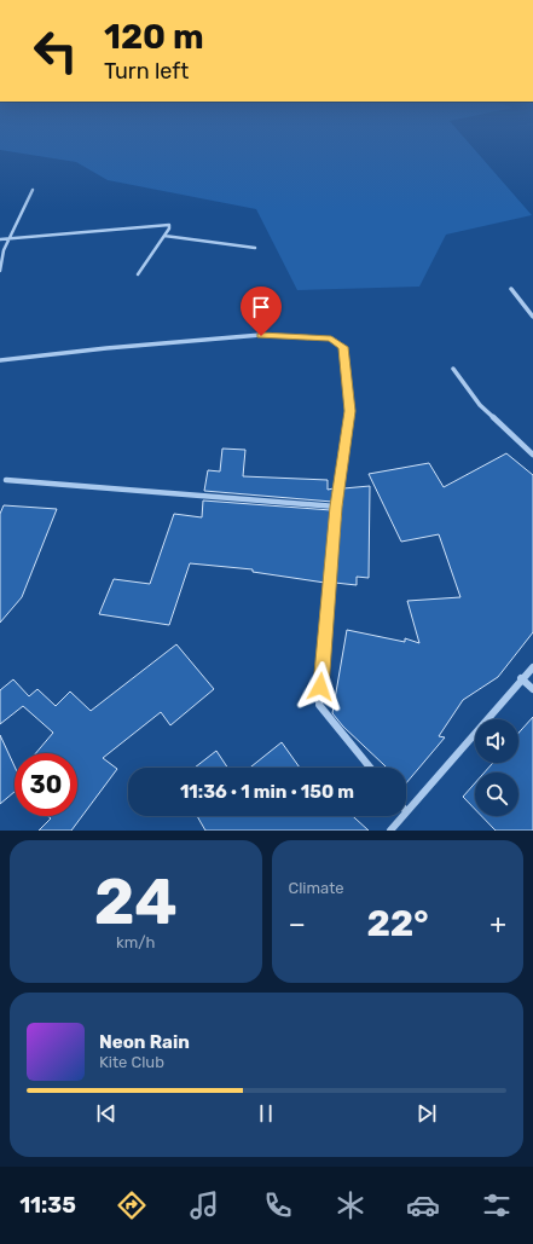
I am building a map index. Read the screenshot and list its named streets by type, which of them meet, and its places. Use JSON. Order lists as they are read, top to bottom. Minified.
{"page":{"turn":["120 m","Turn left"],"limit":"30","trip":"11:36 · 1 min · 150 m","tile":[["24","km/h"],"Climate"],"heat":["−","22°","+"],"song":["Neon Rain","Kite Club"],"tabs":"11:35"}}
